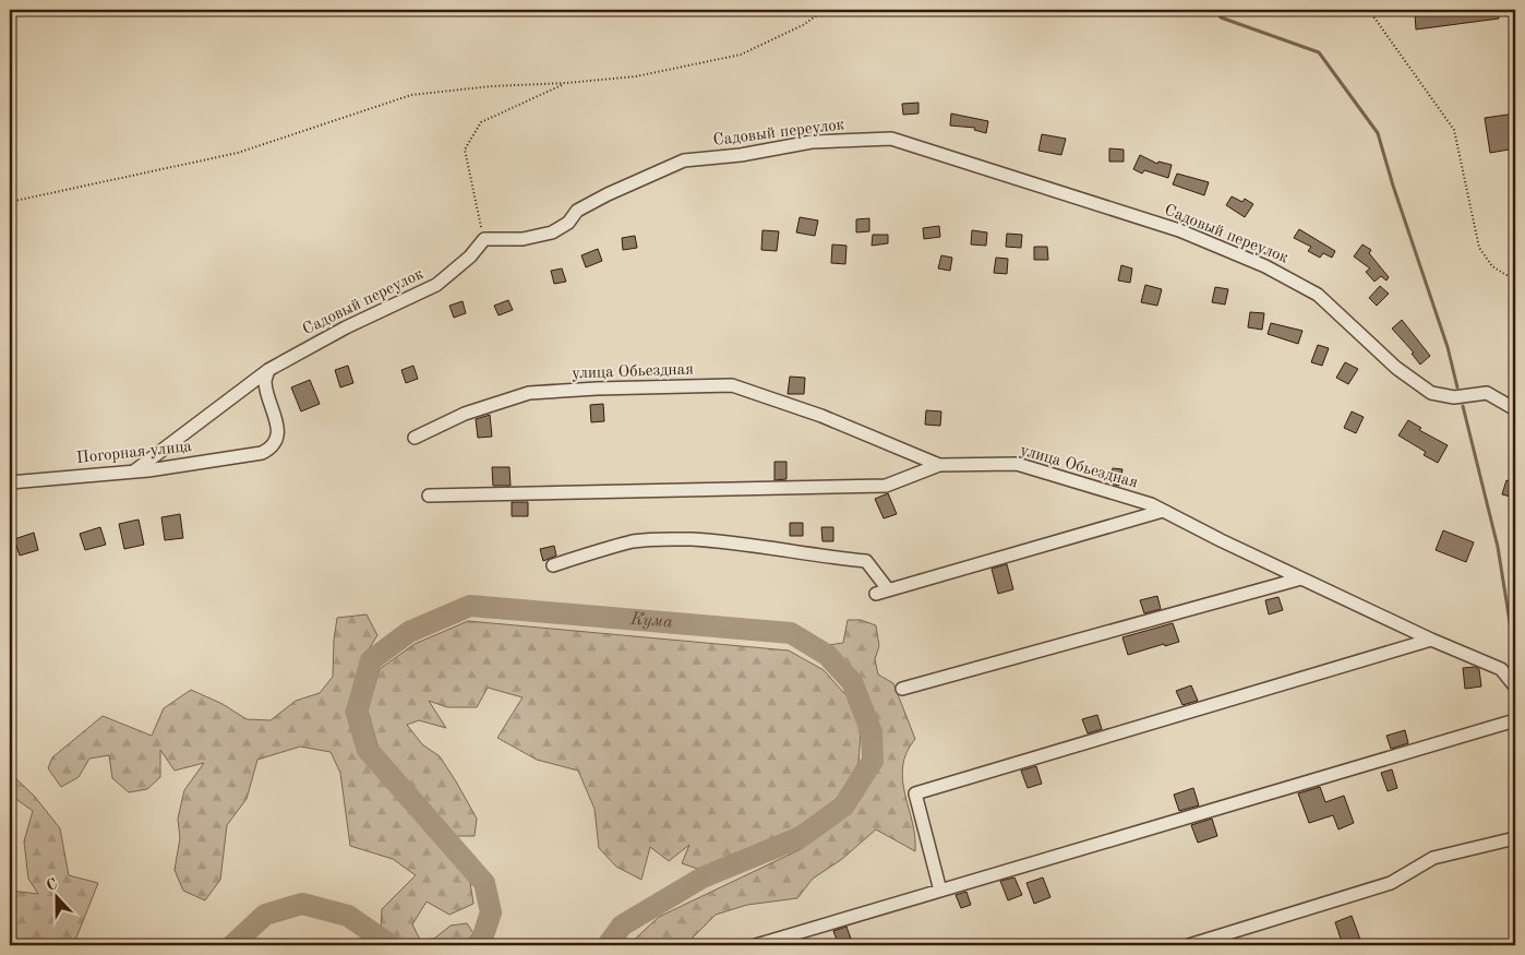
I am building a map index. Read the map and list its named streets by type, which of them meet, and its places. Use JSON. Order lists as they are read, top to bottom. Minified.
{"streets":{"street":["Садовый переулок","улица Обьездная","Погорная улица"]},"crossings":[["Садовый переулок","Погорная улица"]],"water":["Кума"],"north":"top"}
